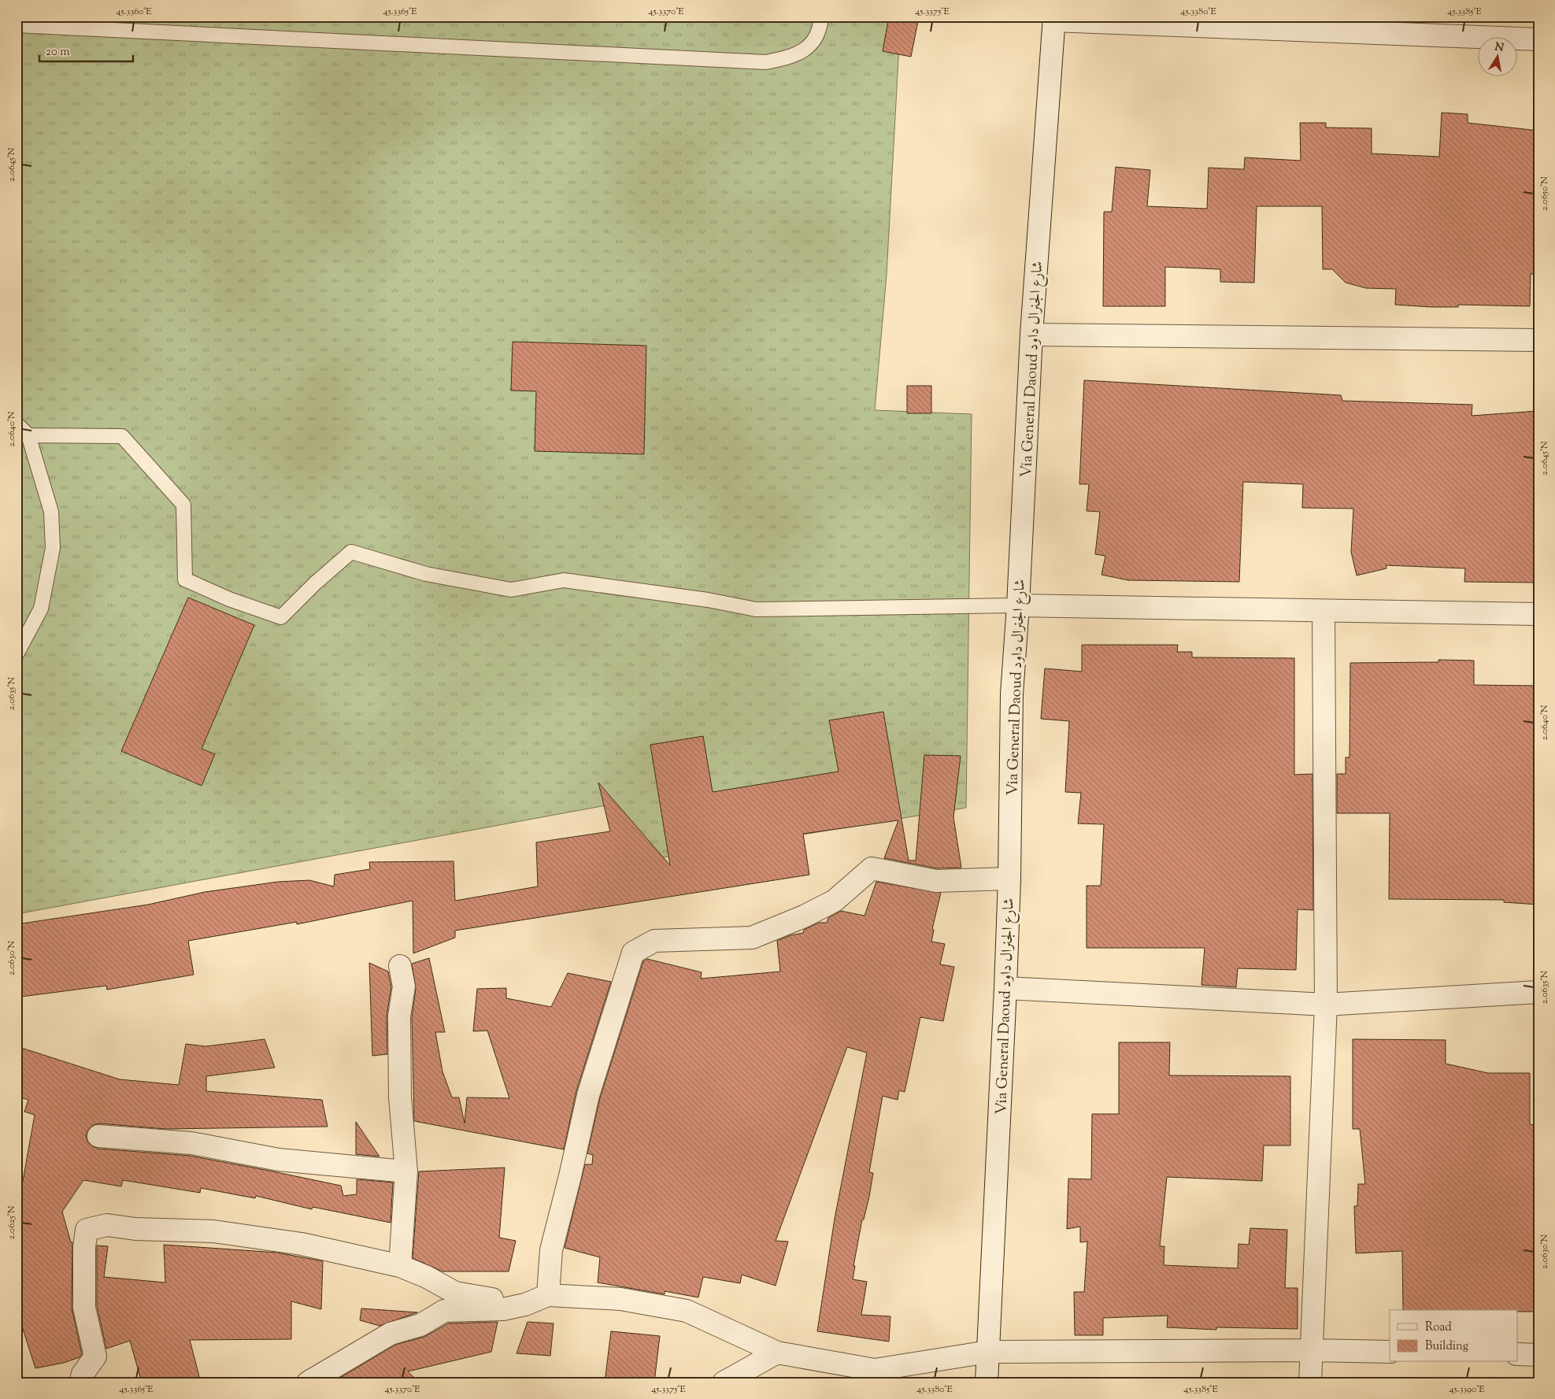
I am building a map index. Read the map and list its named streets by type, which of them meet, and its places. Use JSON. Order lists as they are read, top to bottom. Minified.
{"streets":{"street":["Via General Daoud شارع الجنرال داود"]},"legend":["Road","Building"],"scale_bar":"20 m","north":"top","coordinates":["45.3360°E","45.3365°E","45.3370°E","45.3375°E","45.3380°E","45.3385°E","2.0645°N","2.0650°N","2.0640°N","2.0635°N","2.0630°N","2.0625°N","45.3390°E"]}
